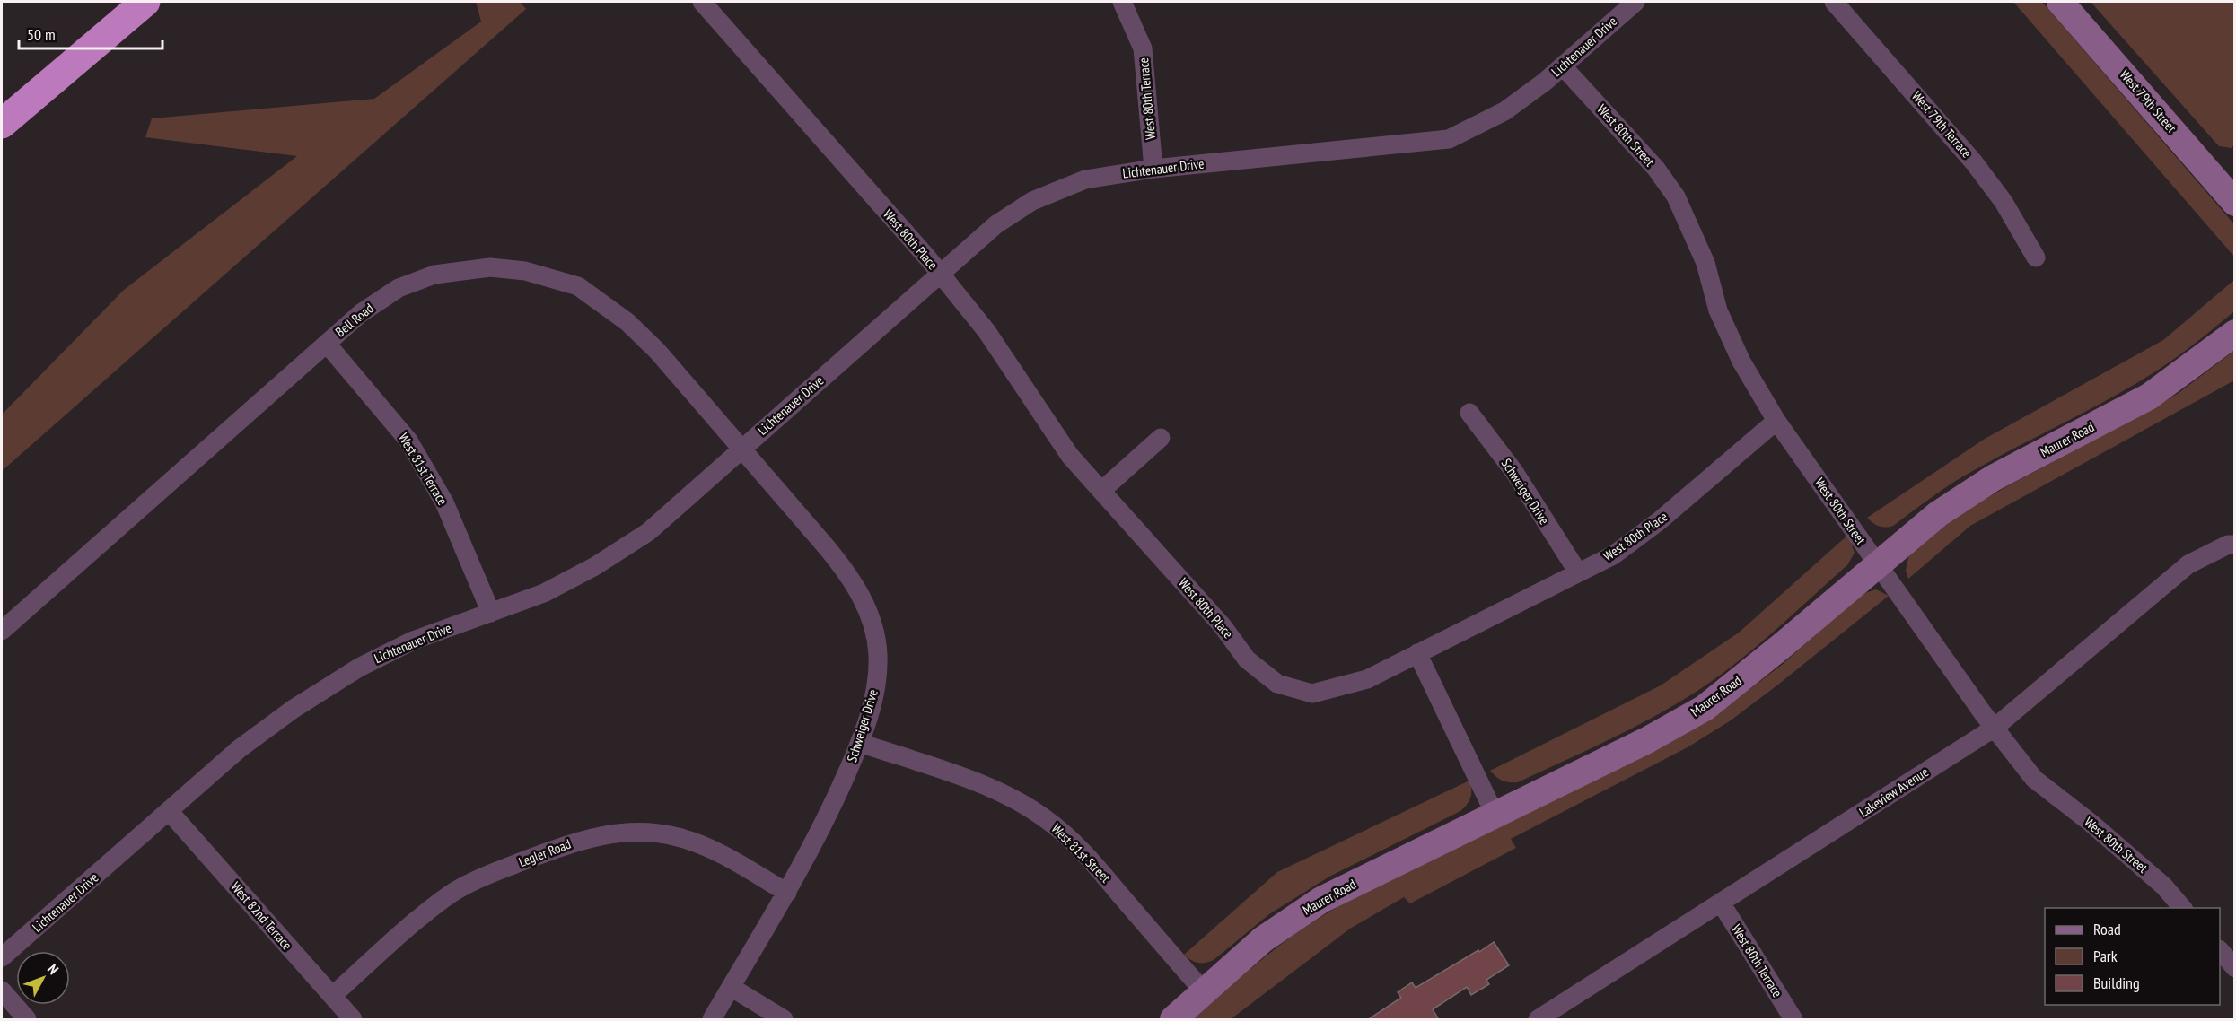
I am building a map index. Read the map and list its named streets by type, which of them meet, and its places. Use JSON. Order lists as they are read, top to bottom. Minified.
{"streets":{"street":["Lichtenauer Drive","West 80th Terrace","West 79th Street","West 79th Terrace","West 80th Street","West 80th Place","Bell Road","Maurer Road","West 81st Terrace","Schweiger Drive","Lakeview Avenue","Legler Road","West 81st Street","West 82nd Terrace"]},"crossings":[["Lichtenauer Drive","West 80th Terrace"],["Lichtenauer Drive","West 80th Street"],["Lichtenauer Drive","West 80th Place"],["Lichtenauer Drive","Bell Road"],["Lichtenauer Drive","West 81st Terrace"],["Lichtenauer Drive","Schweiger Drive"],["Lichtenauer Drive","West 82nd Terrace"],["West 80th Terrace","Lakeview Avenue"],["West 80th Street","West 80th Place"],["West 80th Street","Maurer Road"],["West 80th Street","Lakeview Avenue"],["West 80th Place","Schweiger Drive"],["Bell Road","West 81st Terrace"],["Bell Road","Schweiger Drive"],["Maurer Road","West 81st Street"],["Schweiger Drive","Legler Road"],["Schweiger Drive","West 81st Street"],["Legler Road","West 82nd Terrace"]],"legend":["Road","Park","Building"],"scale_bar":"50 m","north":"top right"}
